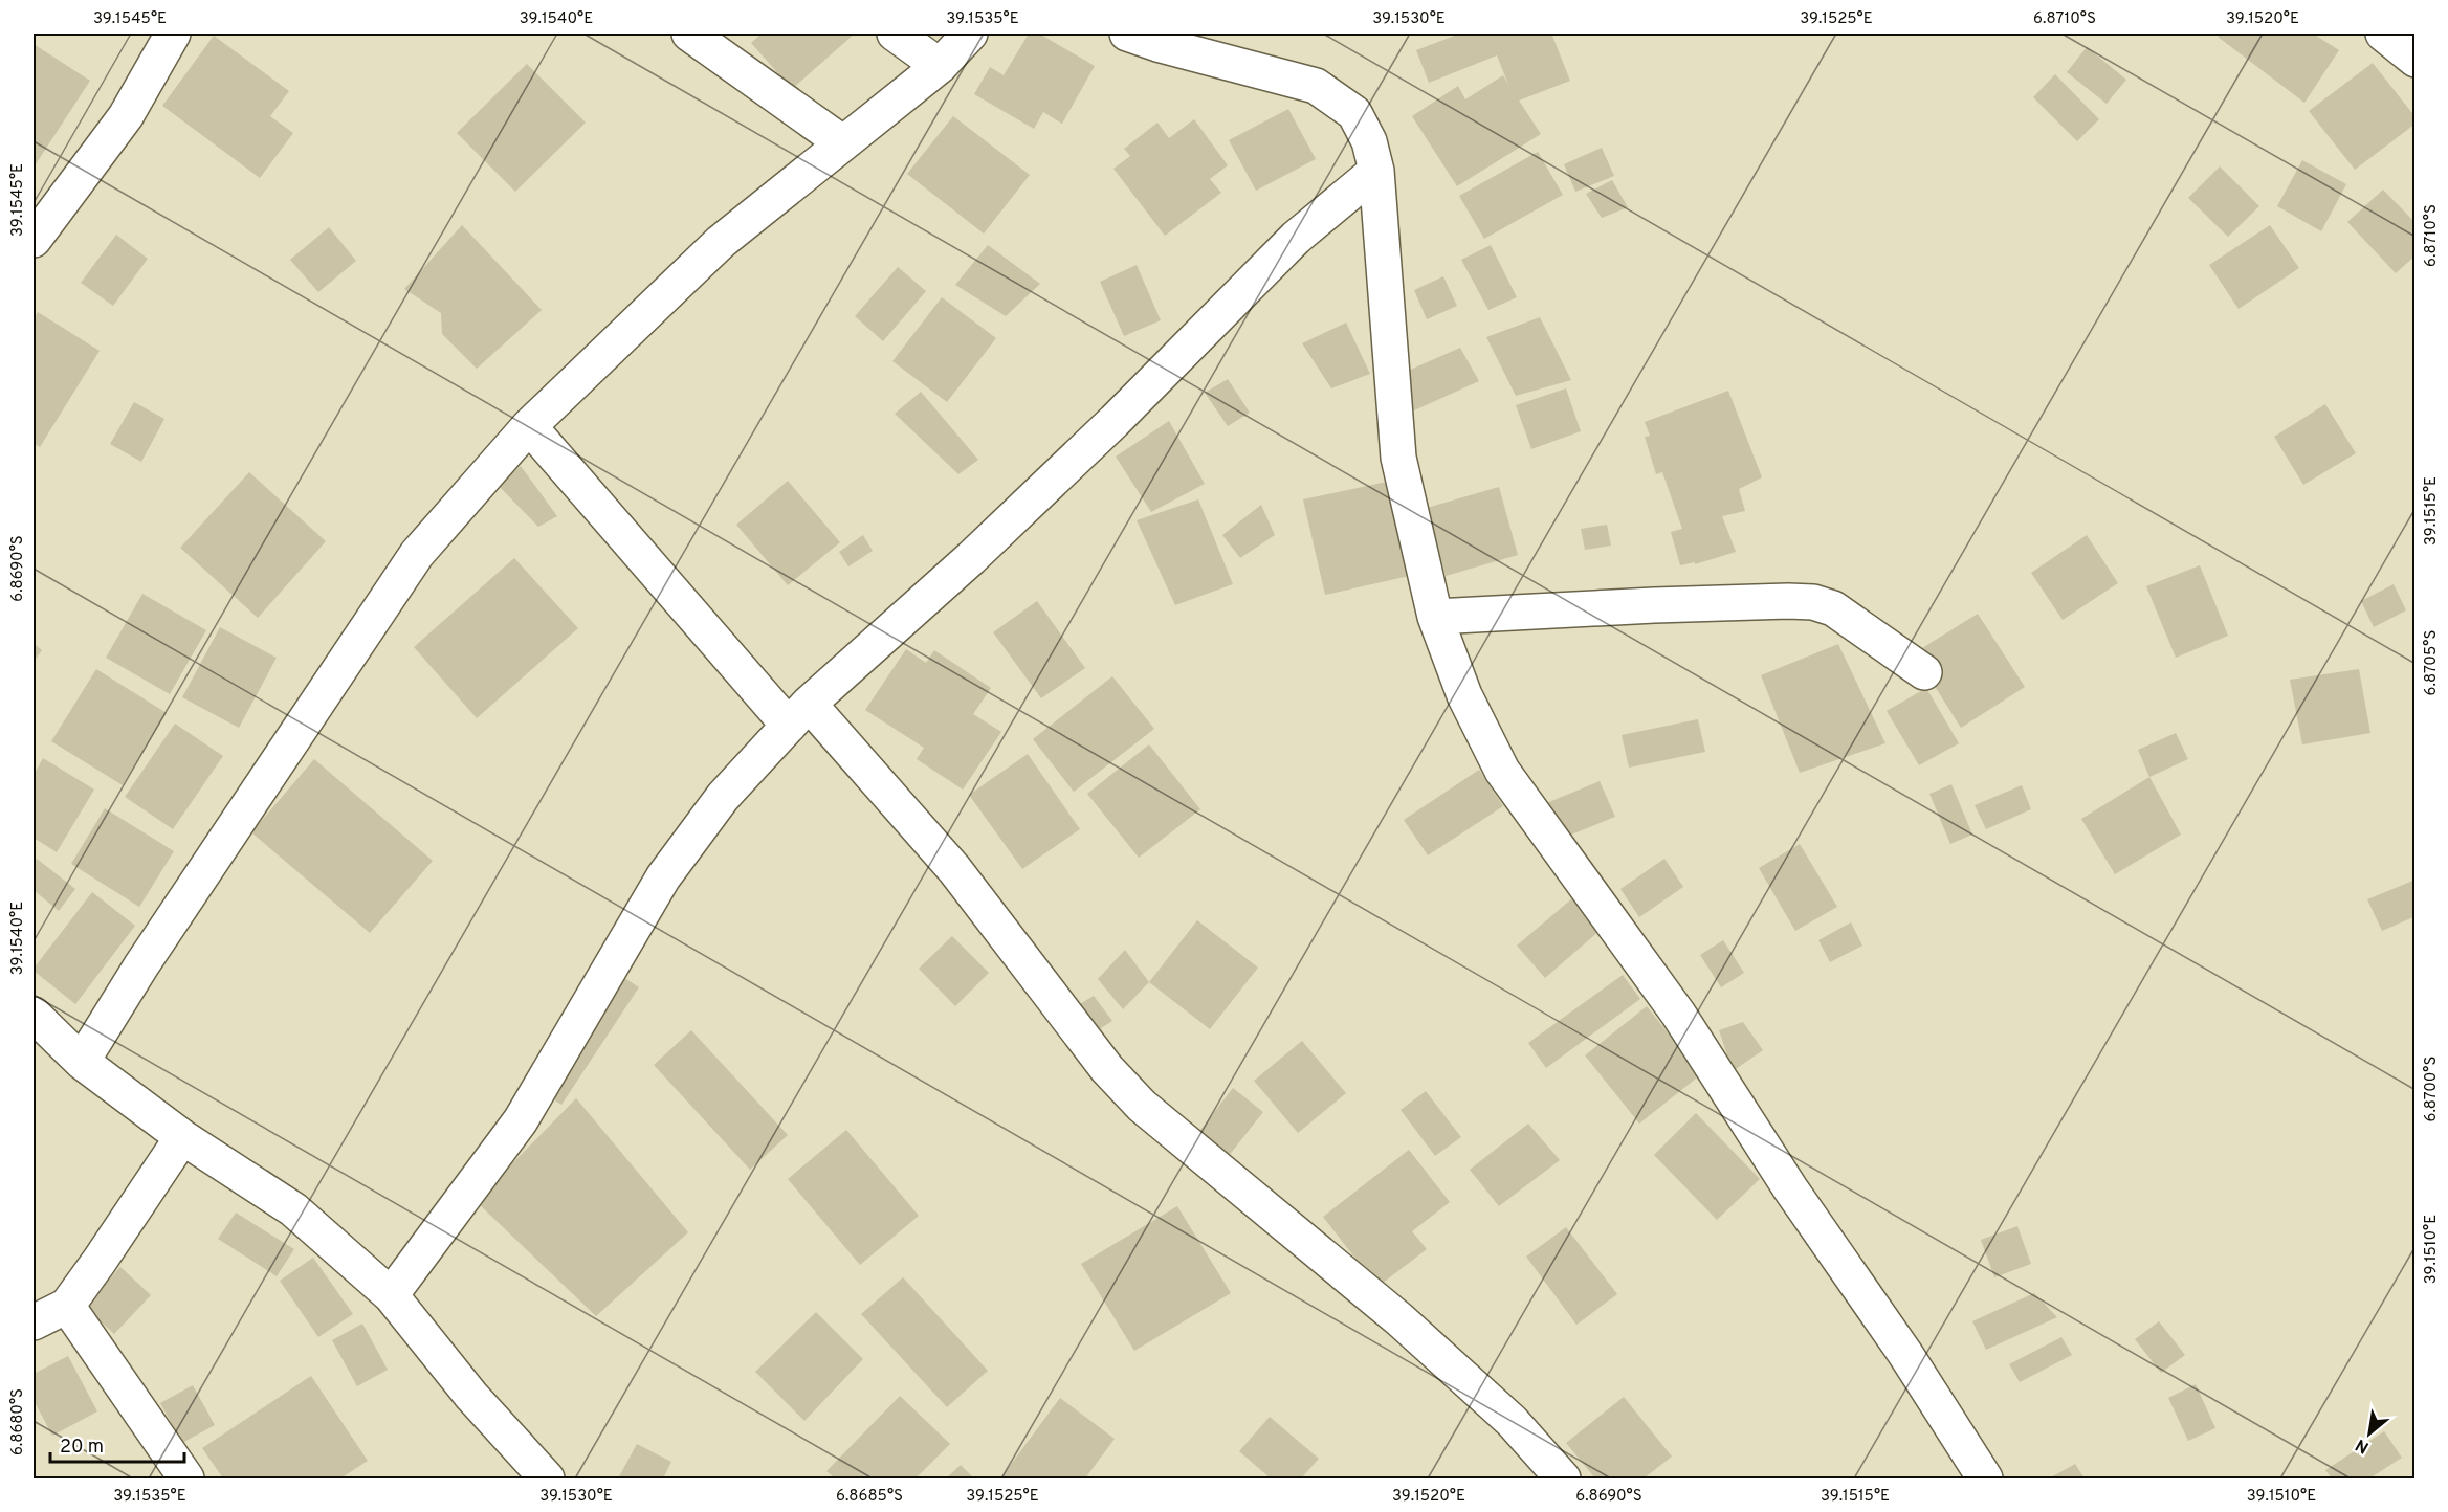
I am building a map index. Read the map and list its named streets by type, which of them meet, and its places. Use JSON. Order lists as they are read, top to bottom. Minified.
{"scale_bar":"20 m","north":"bottom left","coordinates":["39.1545°E","39.1540°E","39.1535°E","39.1530°E","39.1525°E","6.8710°S","39.1520°E","39.1515°E","6.8690°S","6.8705°S","6.8700°S","39.1510°E","6.8680°S","6.8685°S"]}
